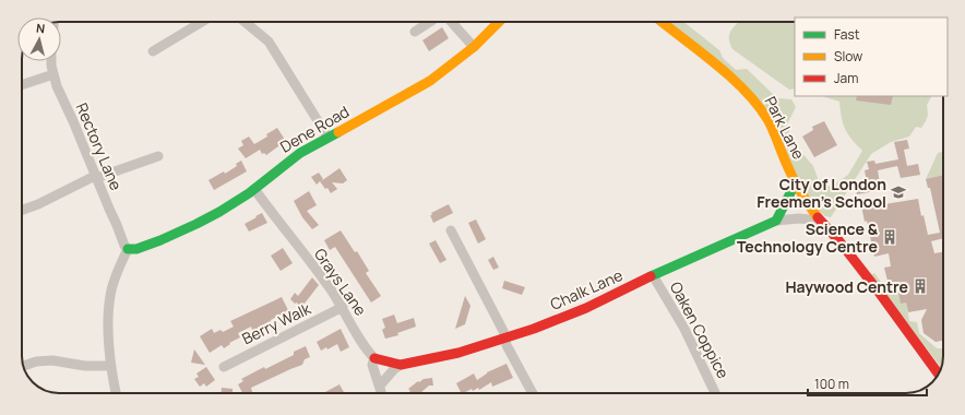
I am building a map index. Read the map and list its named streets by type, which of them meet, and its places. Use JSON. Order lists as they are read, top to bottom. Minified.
{"streets":{"street":["Park Lane","Dene Road","Rectory Lane","Grays Lane","Chalk Lane","Berry Walk","Oaken Coppice"]},"crossings":[["Park Lane","Chalk Lane"],["Dene Road","Rectory Lane"],["Dene Road","Grays Lane"],["Grays Lane","Chalk Lane"],["Grays Lane","Berry Walk"],["Chalk Lane","Oaken Coppice"]],"places":{"school or university":["City of London Freemen's School"],"building":["Science & Technology Centre","Haywood Centre"]},"legend":["Fast","Slow","Jam"],"scale_bar":"100 m","north":"top"}
